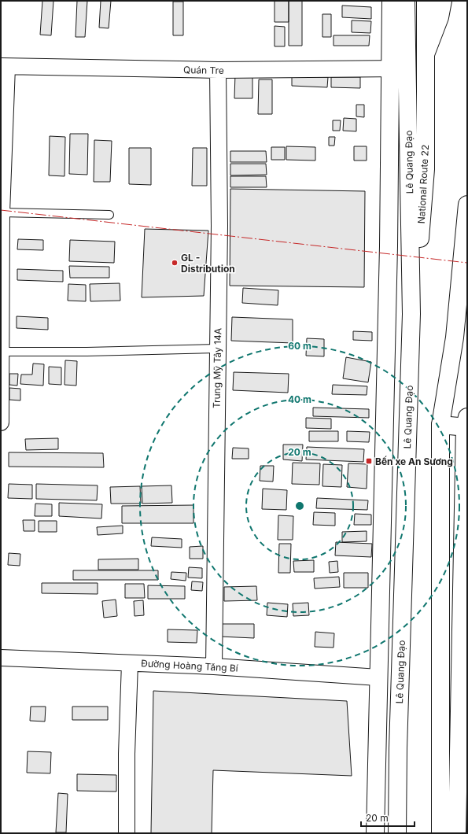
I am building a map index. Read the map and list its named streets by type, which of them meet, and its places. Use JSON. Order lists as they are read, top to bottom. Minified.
{"streets":{"main road":["Lê Quang Đạo","National Route 22"],"street":["Quán Tre","Trung Mỹ Tây 14A","Đường Hoàng Tăng Bí"]},"crossings":[["Quán Tre","Lê Quang Đạo"],["Quán Tre","Trung Mỹ Tây 14A"],["Lê Quang Đạo","National Route 22"],["Lê Quang Đạo","Đường Hoàng Tăng Bí"],["Trung Mỹ Tây 14A","Đường Hoàng Tăng Bí"]],"places":{"other":["GL - Distribution"],"transit":["Bến xe An Sương"]},"scale_bar":"20 m","rings":["60 m","40 m","20 m"]}
